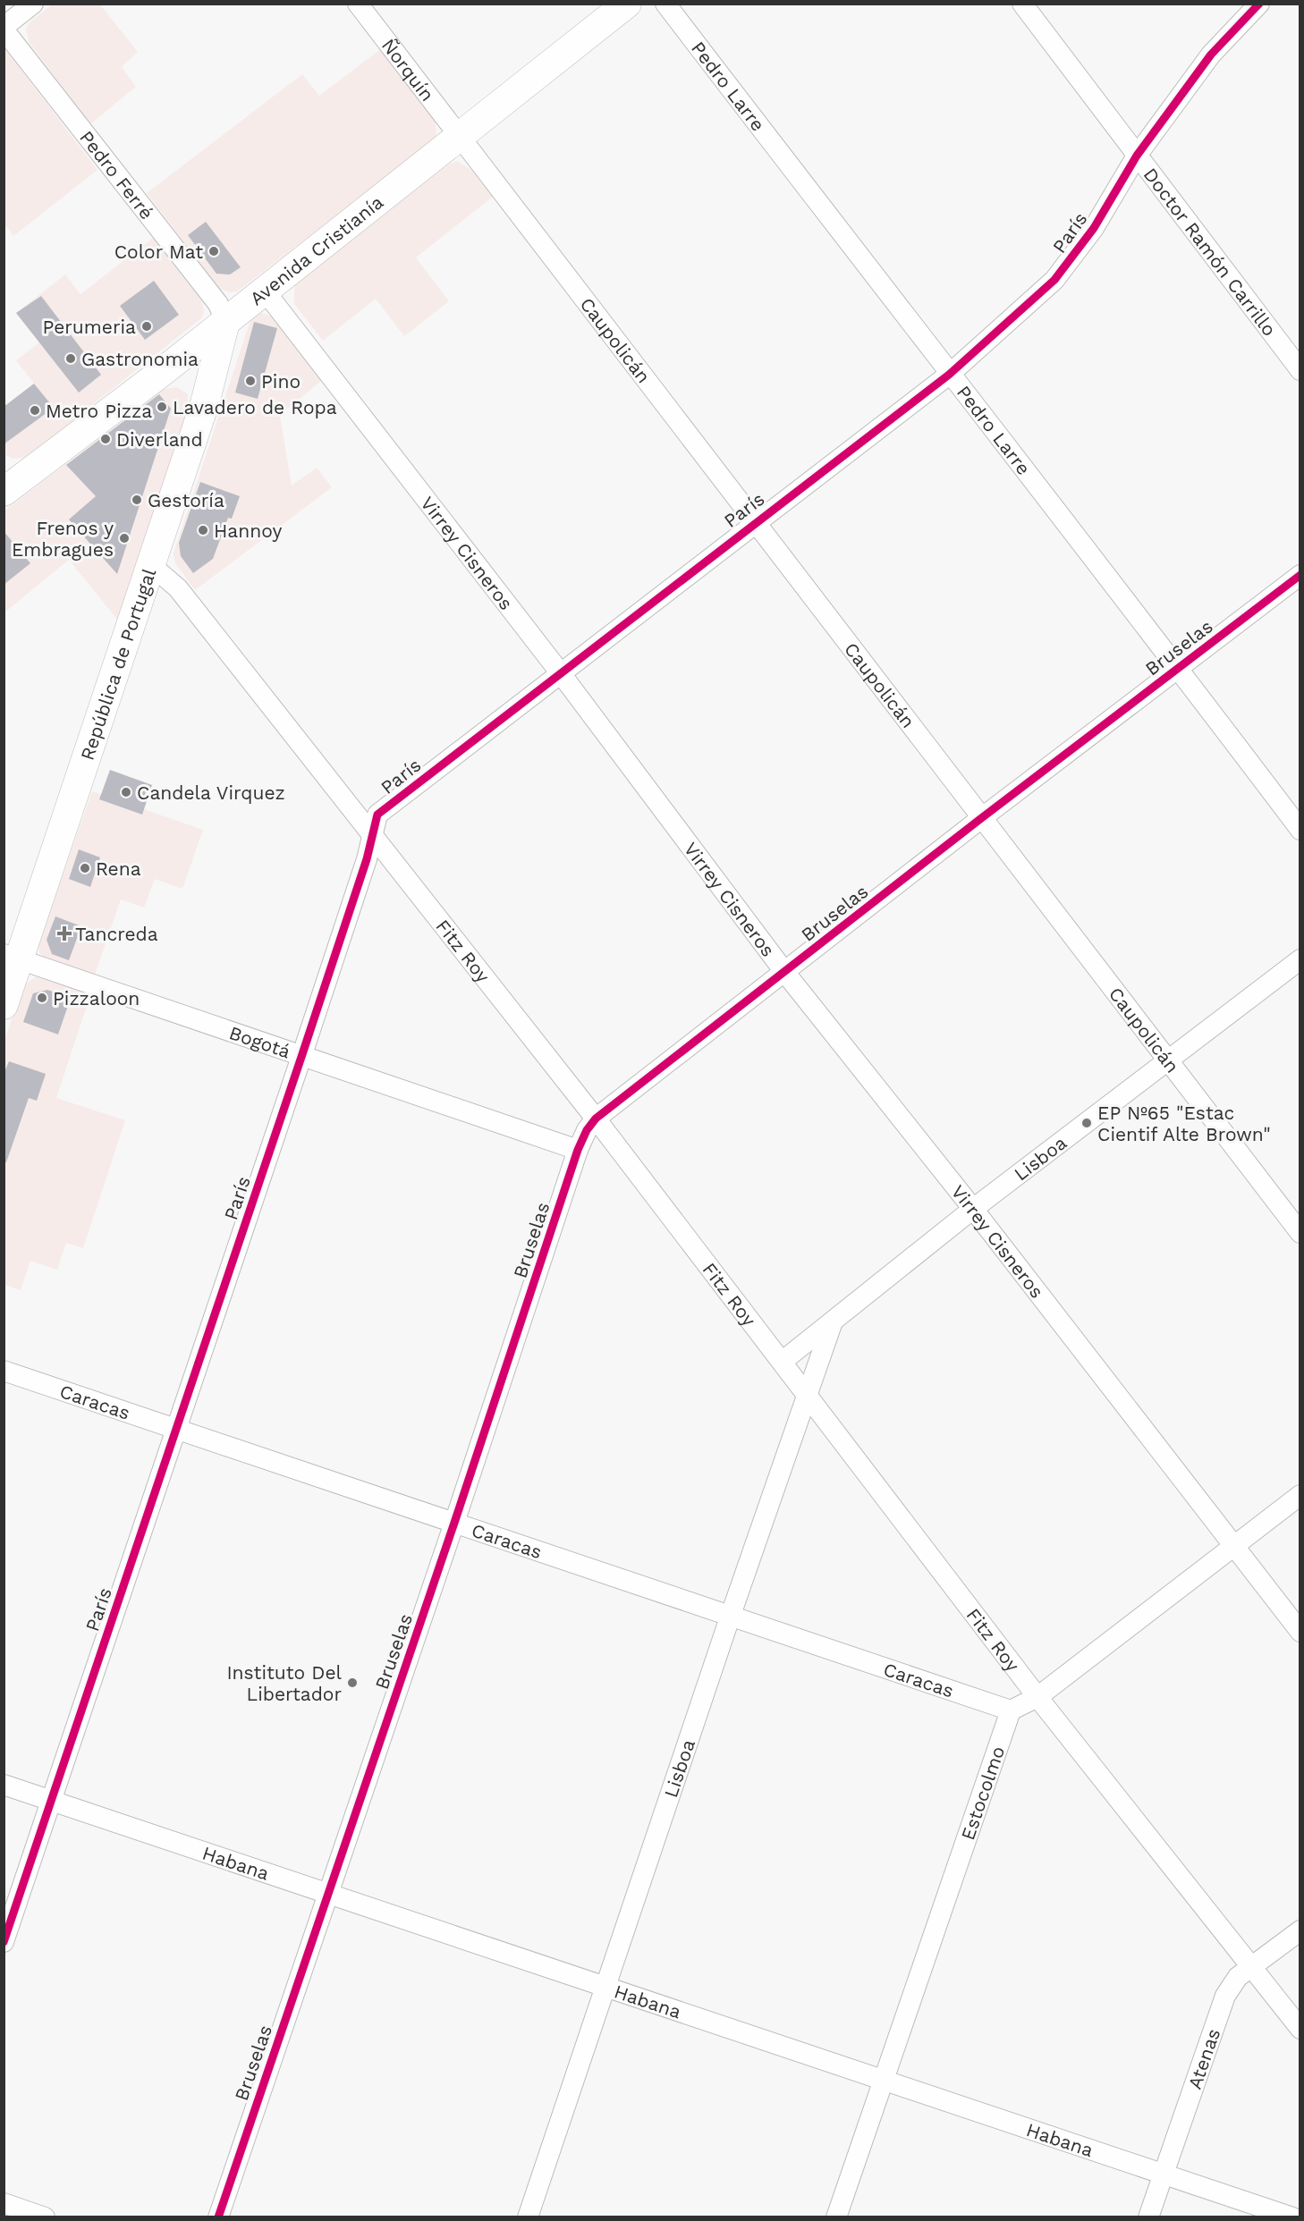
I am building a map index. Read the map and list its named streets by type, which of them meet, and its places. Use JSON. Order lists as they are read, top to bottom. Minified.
{"streets":{"main road":["Avenida Cristianía","República de Portugal"],"street":["Ñorquín","Pedro Larre","Pedro Ferré","París","Doctor Ramón Carrillo","Caupolicán","Virrey Cisneros","Bruselas","Fitz Roy","Bogotá","Lisboa","Caracas","Estocolmo","Habana","Atenas"]},"crossings":[["Ñorquín","Avenida Cristianía"],["Ñorquín","Caupolicán"],["Pedro Larre","París"],["Pedro Larre","Bruselas"],["Pedro Ferré","Avenida Cristianía"],["Pedro Ferré","República de Portugal"],["París","Doctor Ramón Carrillo"],["París","Caupolicán"],["París","Virrey Cisneros"],["París","Fitz Roy"],["París","Bogotá"],["París","Caracas"],["París","Habana"],["Avenida Cristianía","Caupolicán"],["Avenida Cristianía","Virrey Cisneros"],["Avenida Cristianía","República de Portugal"],["Caupolicán","Bruselas"],["Caupolicán","Lisboa"],["Virrey Cisneros","Bruselas"],["Virrey Cisneros","Lisboa"],["Bruselas","Fitz Roy"],["Bruselas","Bogotá"],["Bruselas","Caracas"],["Bruselas","Habana"],["República de Portugal","Fitz Roy"],["República de Portugal","Bogotá"],["Fitz Roy","Lisboa"],["Fitz Roy","Atenas"],["Lisboa","Caracas"],["Lisboa","Habana"],["Caracas","Estocolmo"],["Estocolmo","Habana"],["Habana","Atenas"]],"places":{"other":["Color Mat","Perumeria","Gastronomia","Pino","Lavadero de Ropa","Metro Pizza","Diverland","Gestoría","Hannoy","Frenos y Embragues","Candela Virquez","Rena","Pizzaloon","EP Nº65 \"Estac Cientif Alte Brown\"","Instituto Del Libertador"],"health":["Tancreda"]}}
